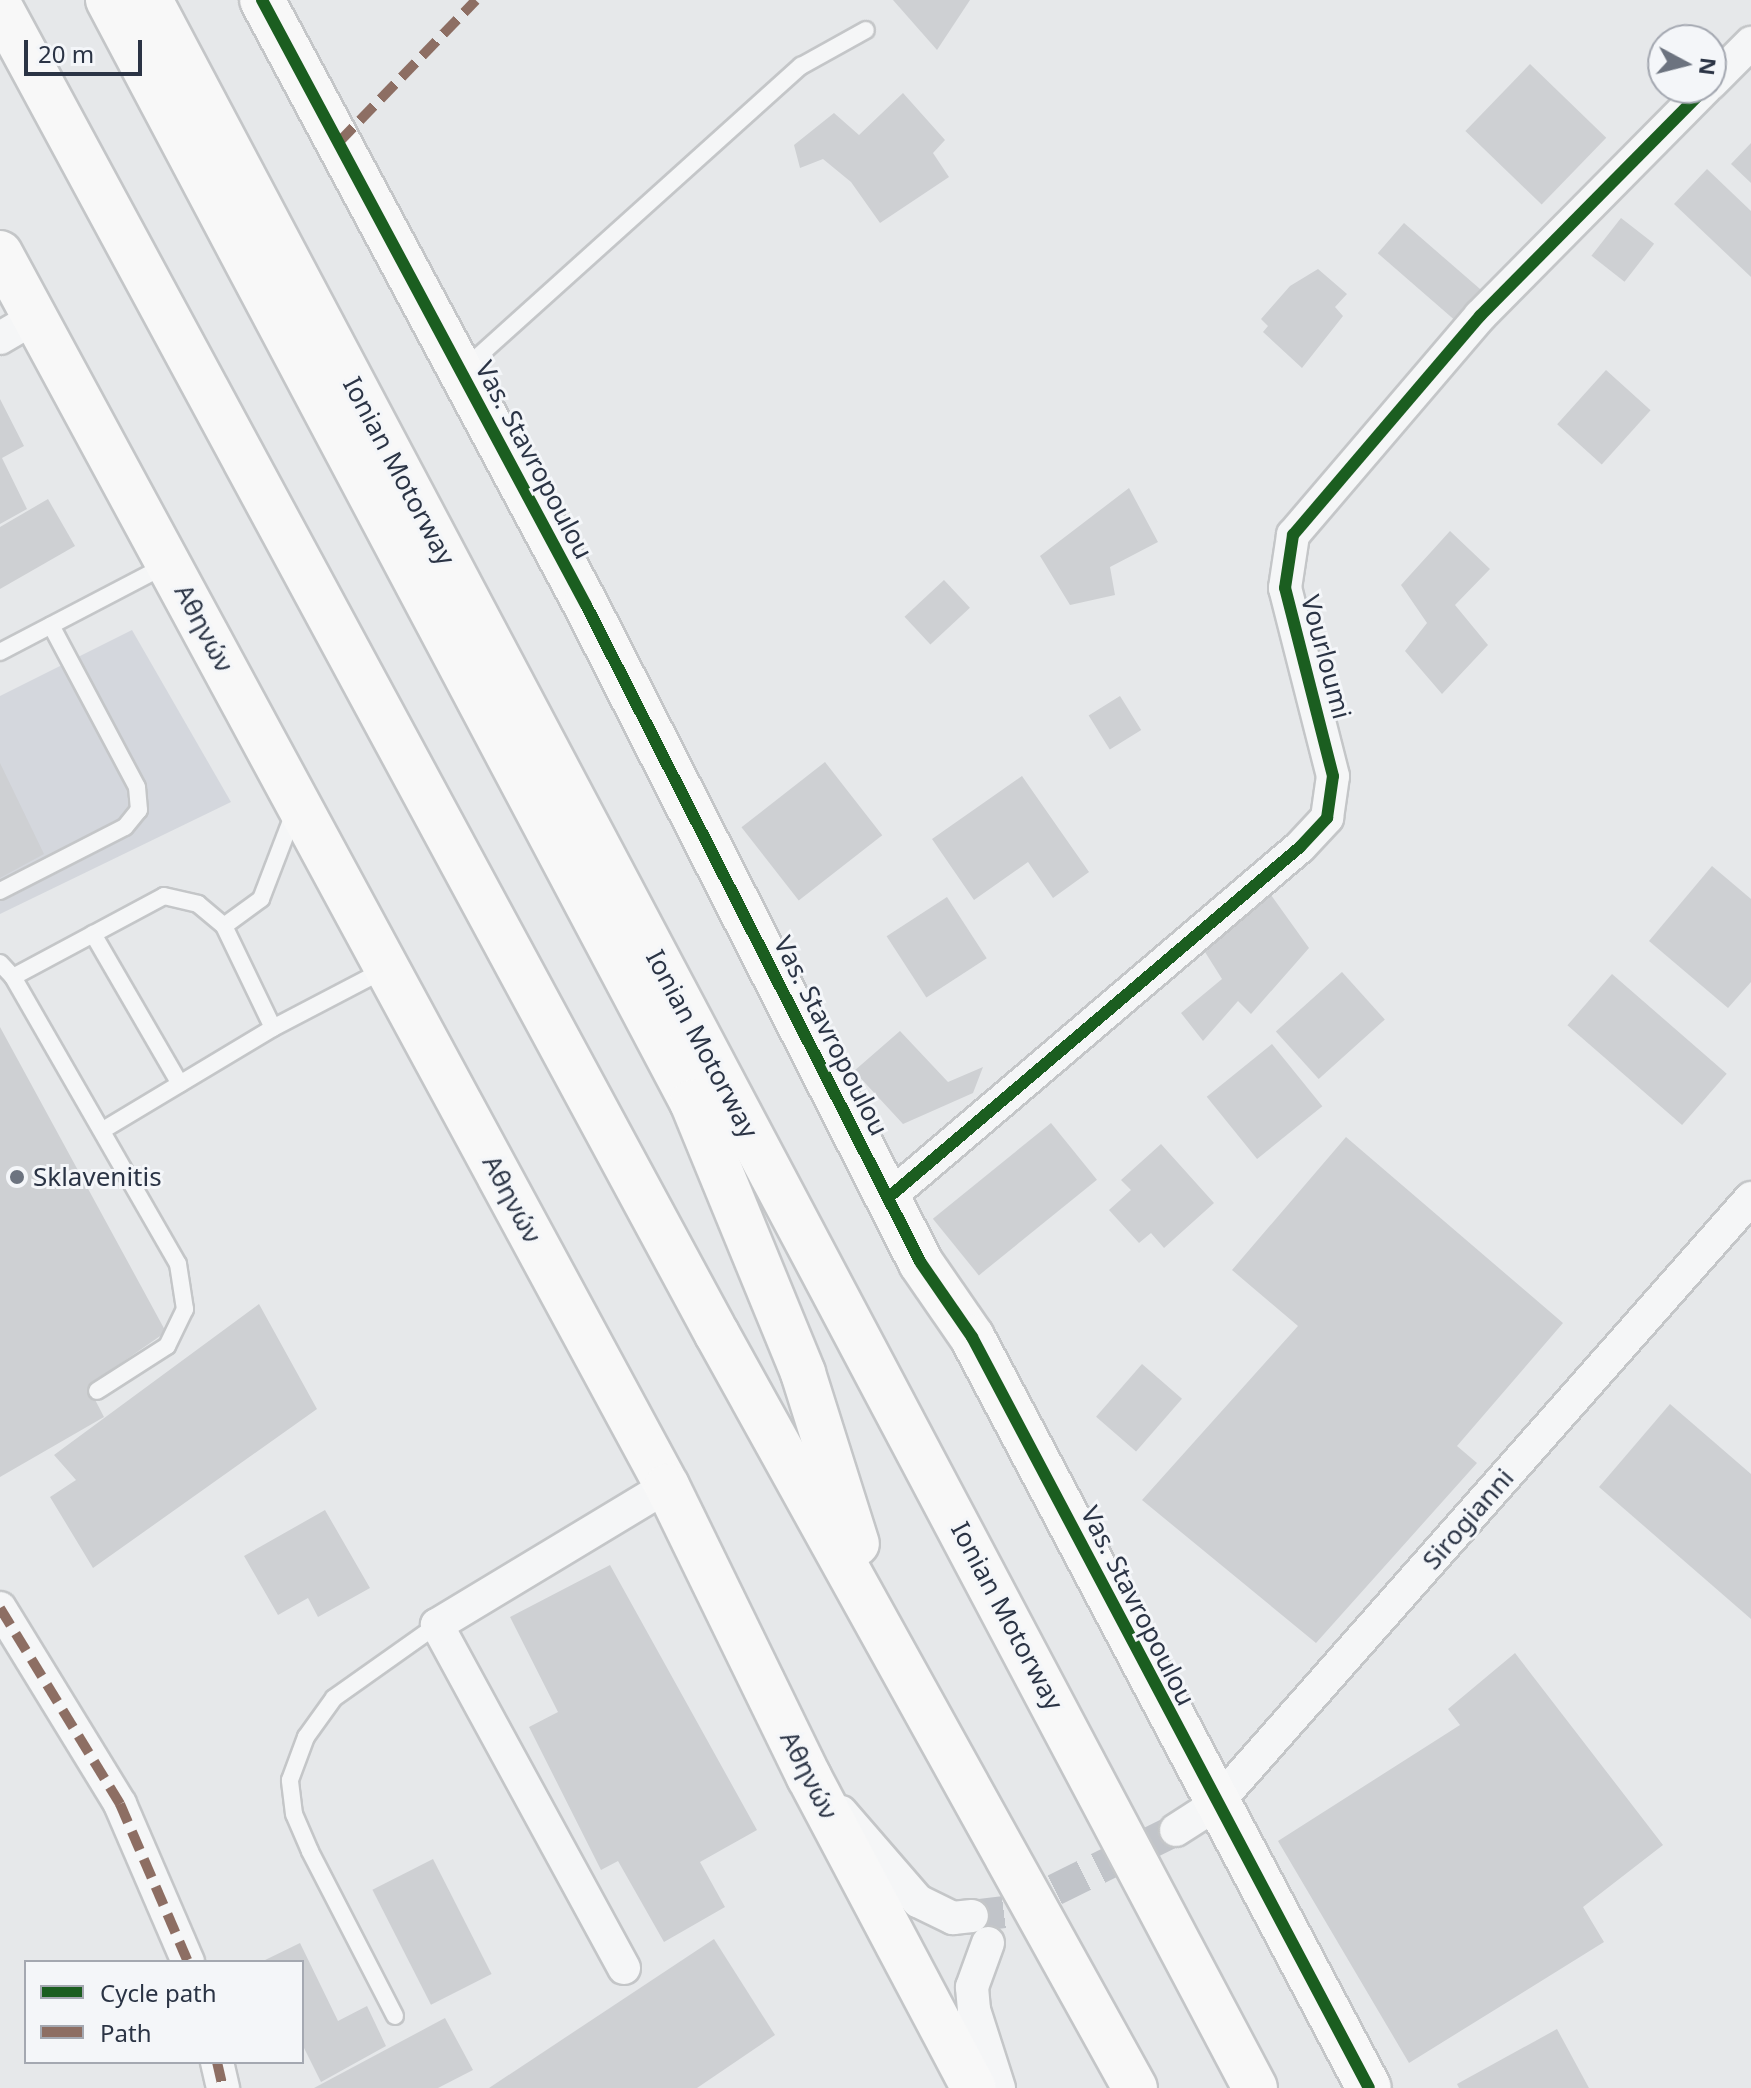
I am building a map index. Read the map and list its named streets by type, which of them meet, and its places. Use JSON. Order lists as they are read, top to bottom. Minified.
{"streets":{"main road":["Vas. Stavropoulou","Ionian Motorway","Αθηνών"],"street":["Vourloumi","Sirogianni"]},"crossings":[["Vas. Stavropoulou","Vourloumi"],["Vas. Stavropoulou","Sirogianni"]],"places":["Sklavenitis"],"legend":["Cycle path","Path"],"scale_bar":"20 m","north":"right"}
